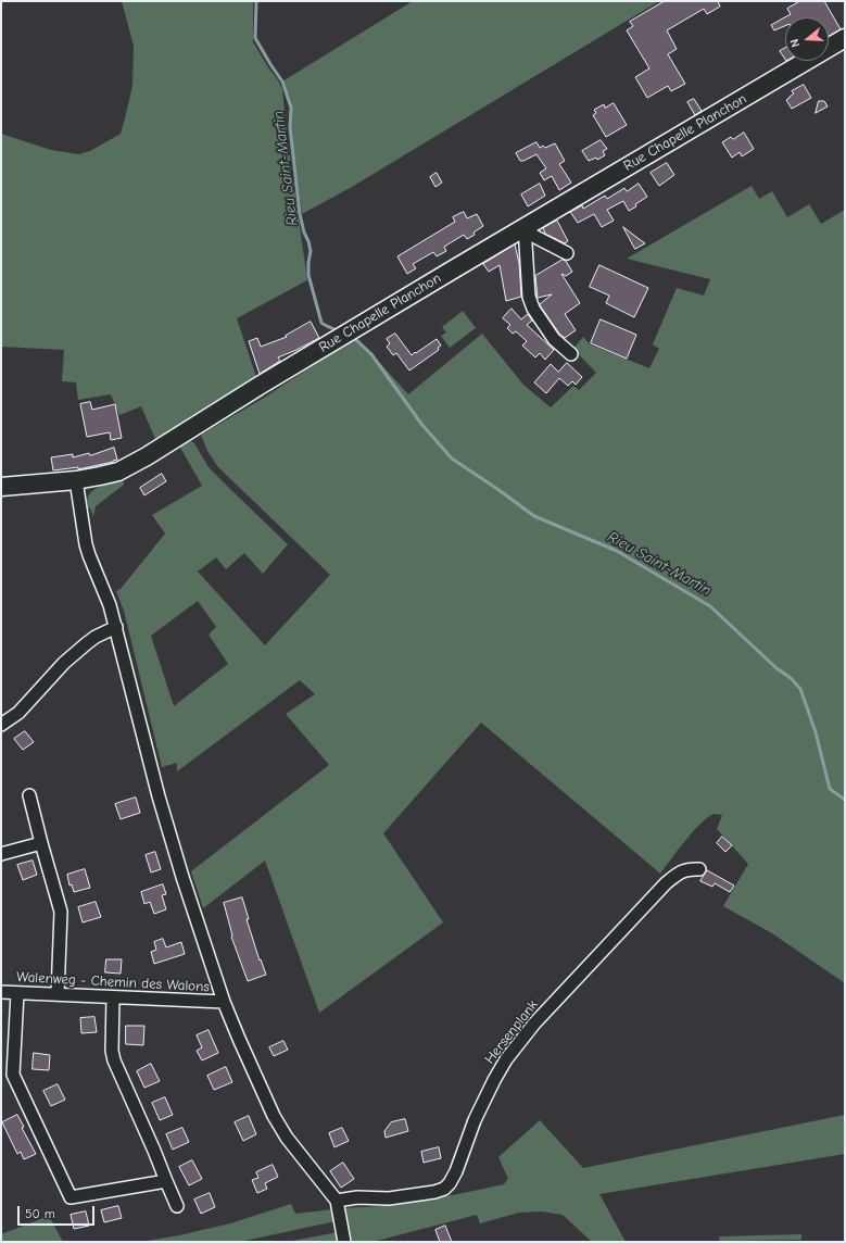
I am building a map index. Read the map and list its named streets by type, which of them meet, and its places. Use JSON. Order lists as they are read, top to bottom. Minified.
{"streets":{"street":["Rue Chapelle Planchon","Walenweg - Chemin des Walons","Hersenplank"]},"water":["Rieu Saint-Martin"],"scale_bar":"50 m","north":"left"}
